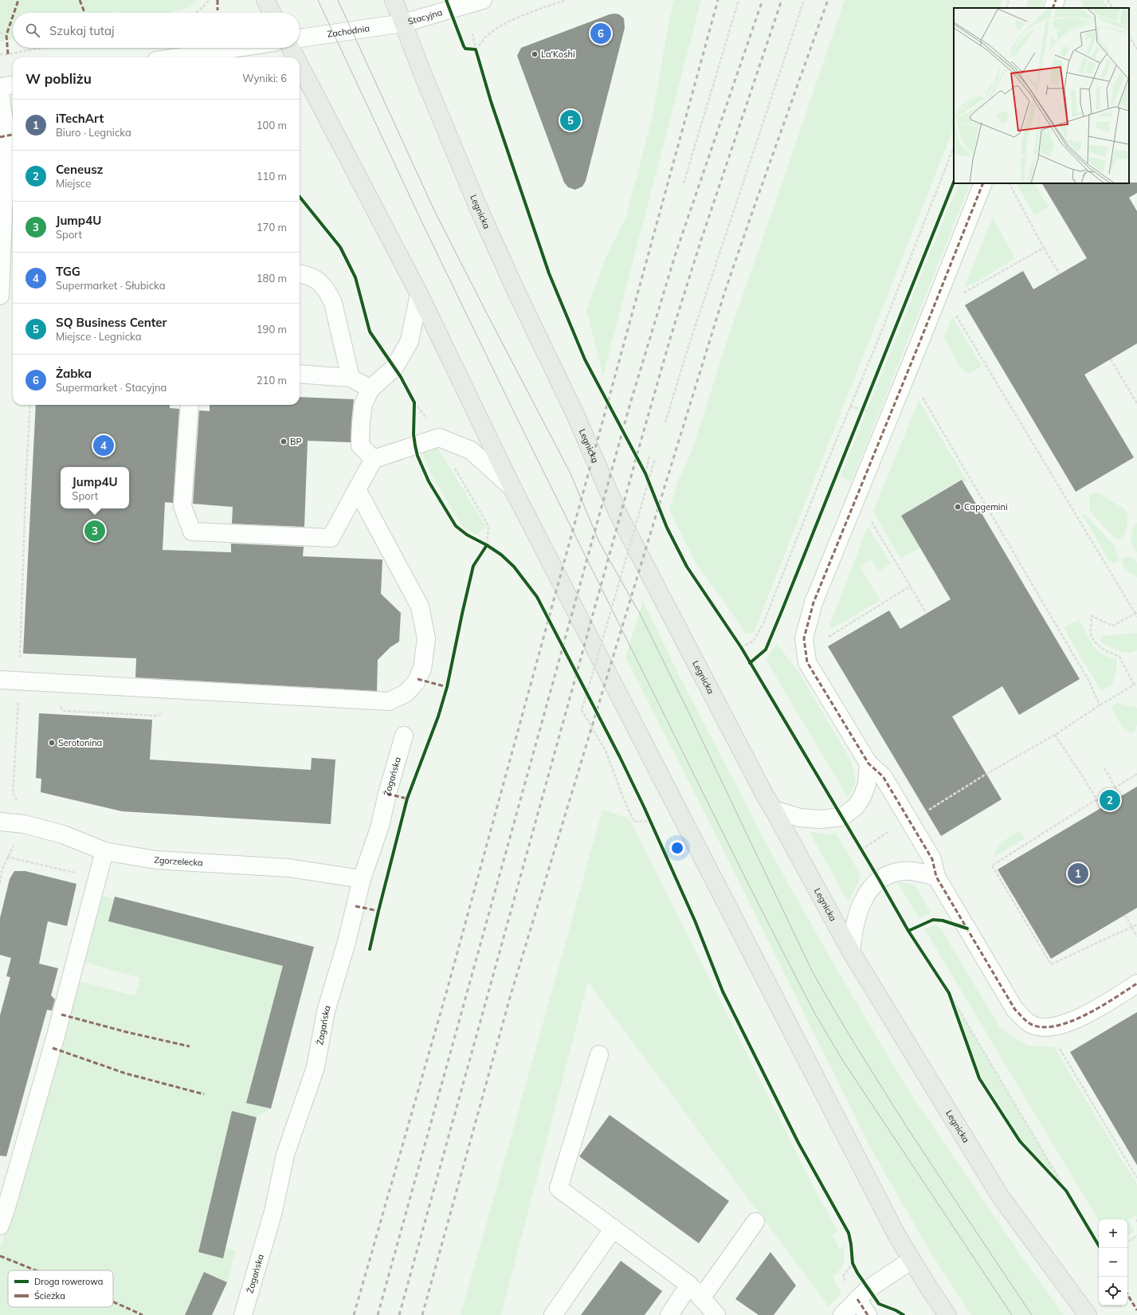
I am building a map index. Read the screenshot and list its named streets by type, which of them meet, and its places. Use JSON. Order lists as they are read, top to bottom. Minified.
{"streets":{"main road":["Legnicka"],"street":["Stacyjna","Zachodnia","Żagańska","Zgorzelecka"]},"crossings":[["Stacyjna","Zachodnia"],["Stacyjna","Legnicka"],["Zachodnia","Legnicka"],["Żagańska","Zgorzelecka"]],"places":["La'Koshi","BP","Capgemini","Serotonina"],"legend":["Droga rowerowa","Ścieżka"],"page":{"search":"Szukaj tutaj","pins":["6","5","4","3","2","1"],"heading":["W pobliżu","Wyniki: 6"],"list":[{"mark":"1","name":"iTechArt","note":"Biuro · Legnicka","value":"100 m"},{"mark":"2","name":"Ceneusz","note":"Miejsce","value":"110 m"},{"mark":"3","name":"Jump4U","note":"Sport","value":"170 m"},{"mark":"4","name":"TGG","note":"Supermarket · Słubicka","value":"180 m"},{"mark":"5","name":"SQ Business Center","note":"Miejsce · Legnicka","value":"190 m"},{"mark":"6","name":"Żabka","note":"Supermarket · Stacyjna","value":"210 m"}],"popup":["Jump4U","Sport"],"map_buttons":["+","−"]}}
